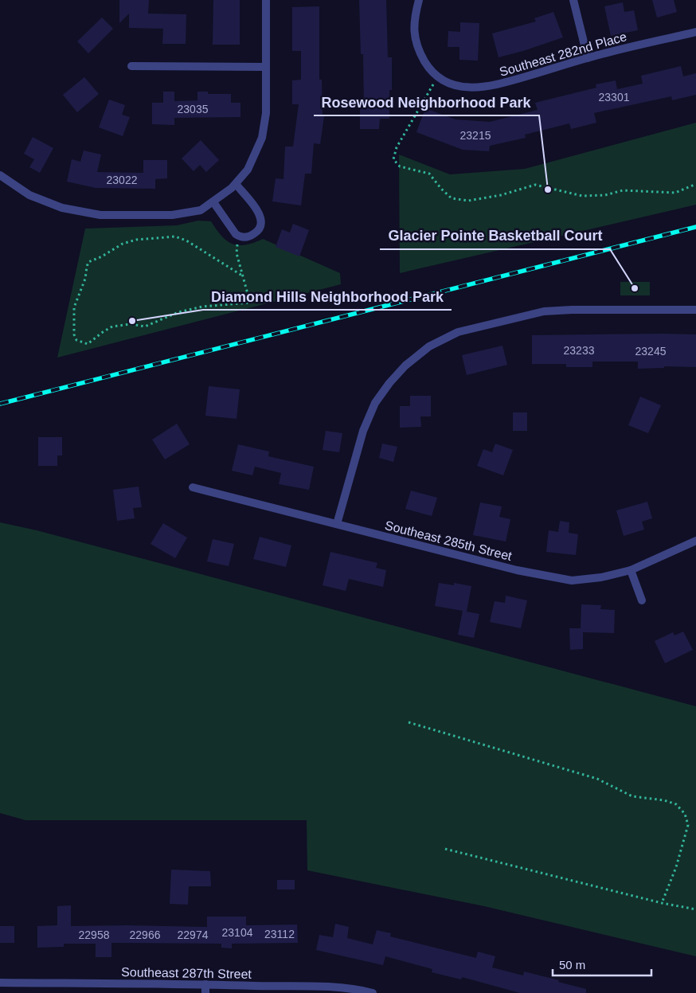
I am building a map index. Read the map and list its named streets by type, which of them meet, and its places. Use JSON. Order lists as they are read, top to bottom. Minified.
{"streets":{"street":["Southeast 282nd Place","Southeast 285th Street","Southeast 287th Street"]},"places":["Rosewood Neighborhood Park","Glacier Pointe Basketball Court","Diamond Hills Neighborhood Park"],"house_numbers":["23301","23035","23215","23022","23233","23245","23104","23112","22958","22966","22974"],"scale_bar":"50 m"}
